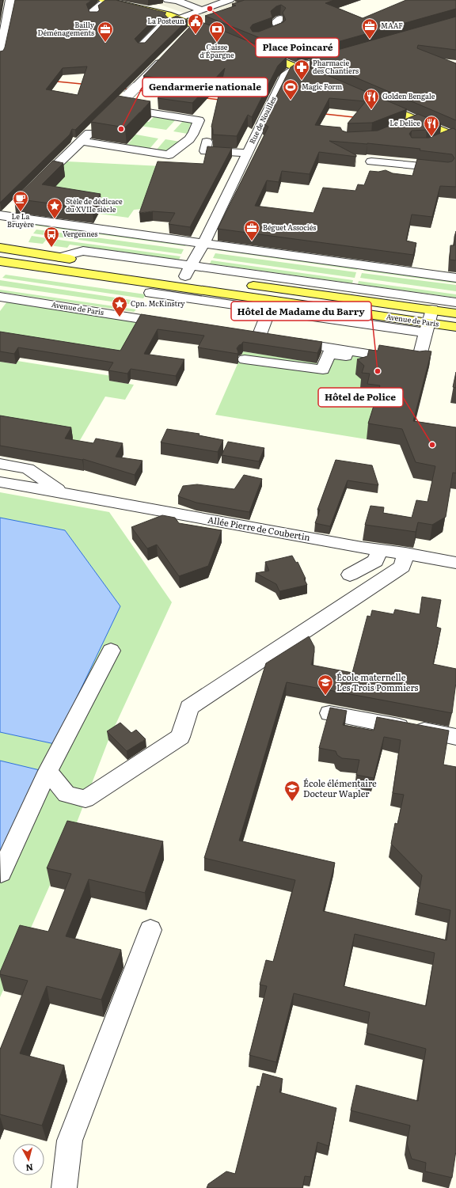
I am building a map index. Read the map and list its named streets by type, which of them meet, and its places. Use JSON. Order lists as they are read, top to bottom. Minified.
{"streets":{"main road":["Avenue de Paris"],"street":["Rue de Noailles","Allée Pierre de Coubertin"]},"crossings":[["Rue de Noailles","Avenue de Paris"]],"places":{"other":["Place Poincaré","Gendarmerie nationale","Hôtel de Madame du Barry","Hôtel de Police"],"public building":["La Posteun"],"office":["MAAF","Bailly Déménagements","Béguet Associés"],"bank":["Caisse d'Épargne"],"pharmacy":["Pharmacie des Chantiers"],"sports":["Magic Form"],"restaurant":["Golden Bengale","Le Delice"],"cafe":["Le La Bruyère"],"place":["Stèle de dédicace du XVIIe siècle","Cpn. McKinstry"],"bus stop":["Vergennes"],"school or university":["École maternelle Les Trois Pommiers","École élémentaire Docteur Wapler"]},"north":"bottom"}
